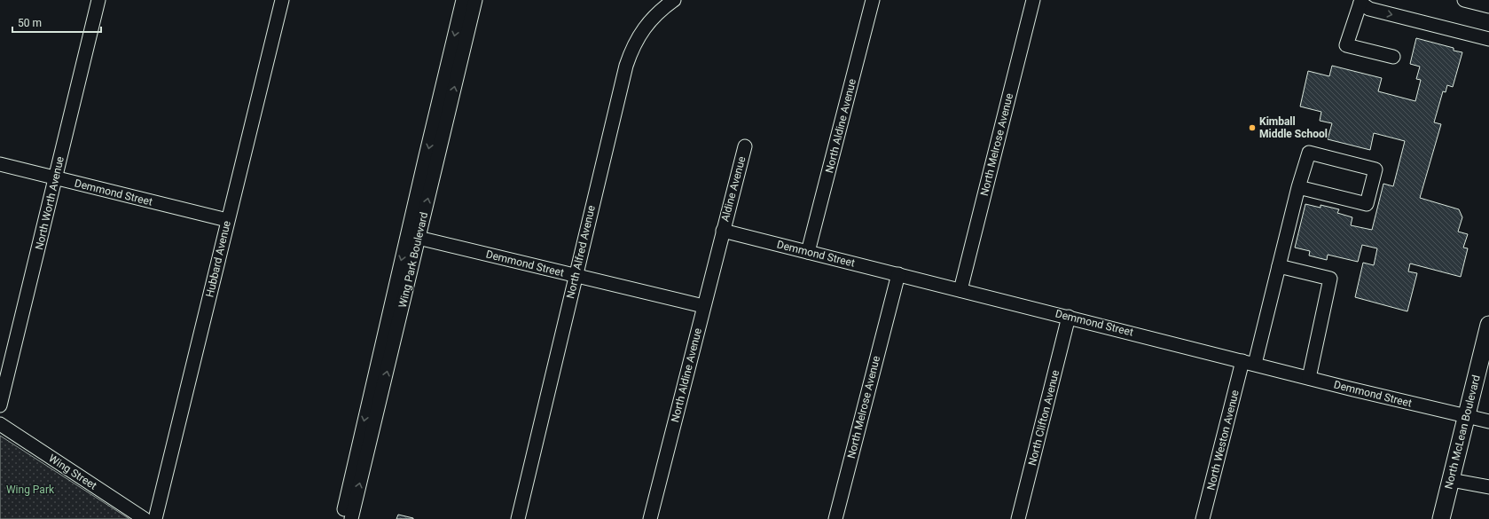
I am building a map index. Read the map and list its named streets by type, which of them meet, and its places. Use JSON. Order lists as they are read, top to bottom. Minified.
{"streets":{"main road":["North McLean Boulevard"],"street":["North Aldine Avenue","North Melrose Avenue","Aldine Avenue","Demmond Street","North Worth Avenue","North Alfred Avenue","Hubbard Avenue","Wing Park Boulevard","North Clifton Avenue","North Weston Avenue","Wing Street"]},"crossings":[["North Aldine Avenue","Aldine Avenue"],["North Aldine Avenue","Demmond Street"],["North Melrose Avenue","Demmond Street"],["Aldine Avenue","Demmond Street"],["Demmond Street","North Worth Avenue"],["Demmond Street","North Alfred Avenue"],["Demmond Street","Hubbard Avenue"],["Demmond Street","Wing Park Boulevard"],["Demmond Street","North Clifton Avenue"],["Demmond Street","North McLean Boulevard"],["Demmond Street","North Weston Avenue"]],"parks":["Wing Park"],"places":["Kimball Middle School"],"scale_bar":"50 m"}
